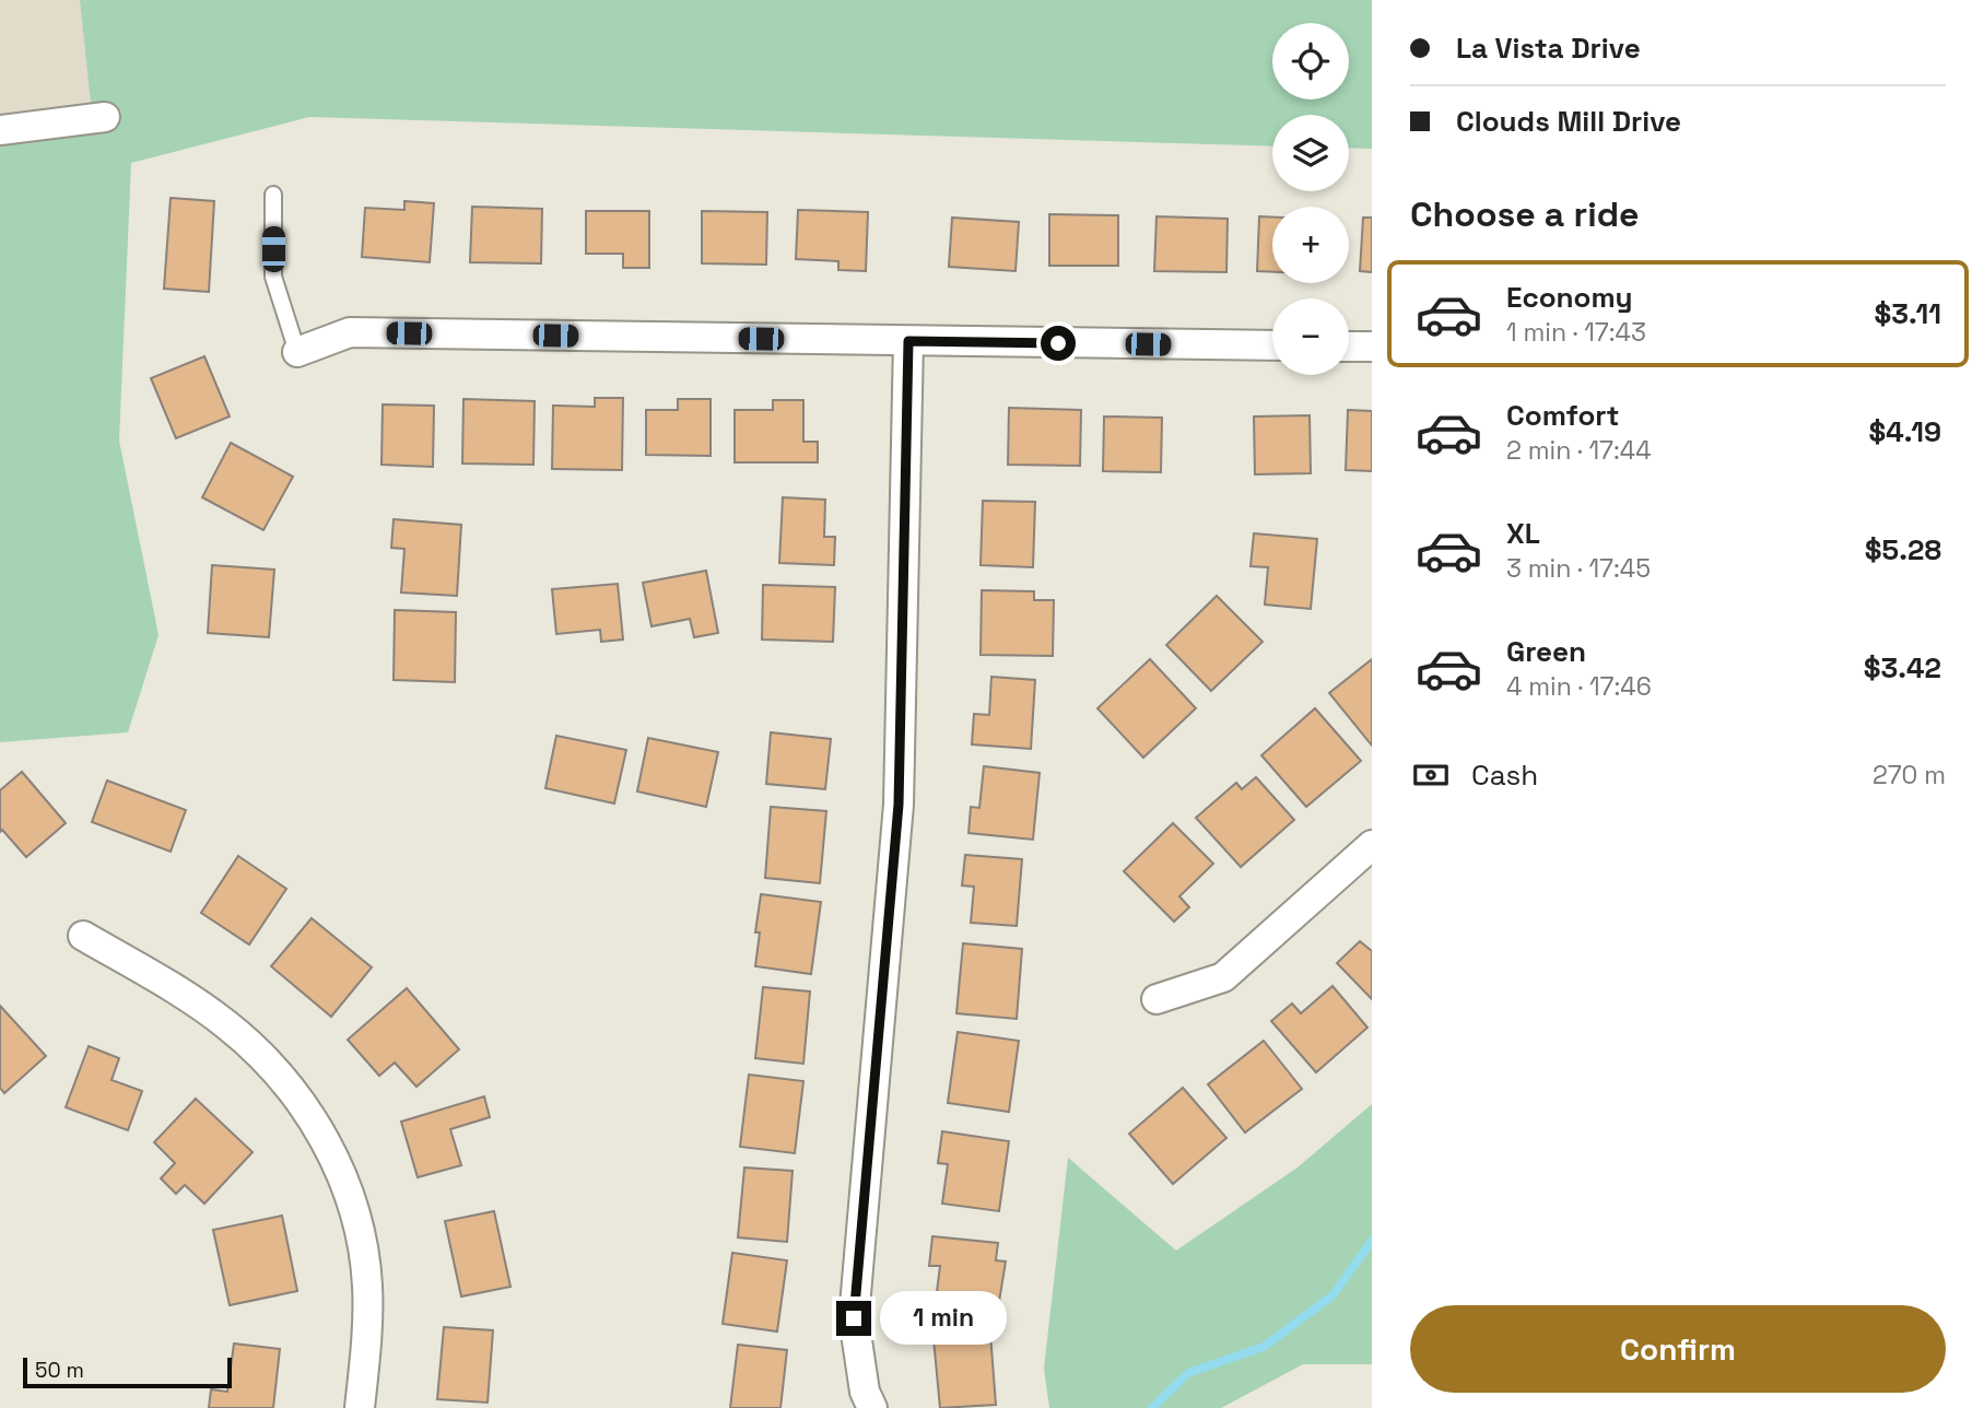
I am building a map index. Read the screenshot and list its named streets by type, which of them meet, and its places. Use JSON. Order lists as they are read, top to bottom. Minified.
{"scale_bar":"50 m","page":{"banner":["La Vista Drive","Clouds Mill Drive"],"map_buttons":["+","−"],"heading":"Choose a ride","list":[{"name":"Economy","note":"1 min · 17:43","value":"$3.11"},{"name":"Comfort","note":"2 min · 17:44","value":"$4.19"},{"name":"XL","note":"3 min · 17:45","value":"$5.28"},{"name":"Green","note":"4 min · 17:46","value":"$3.42"}],"pay":["Cash","270 m"],"buttons":"Confirm","bubble":"1 min","scale":"50 m"}}
